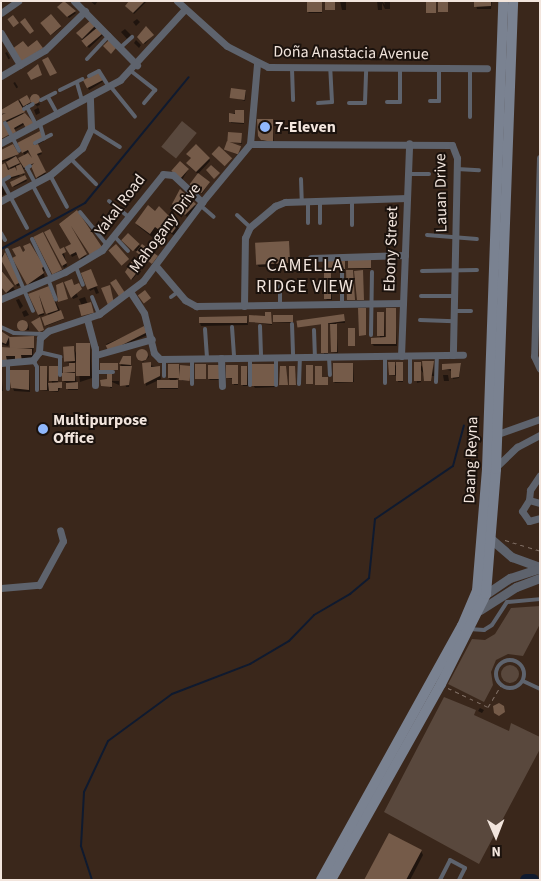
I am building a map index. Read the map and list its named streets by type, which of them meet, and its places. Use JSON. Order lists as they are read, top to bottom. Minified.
{"streets":{"main road":["Daang Reyna"],"street":["Doña Anastacia Avenue","Lauan Drive","Yakal Road","Mahogany Drive","Ebony Street"]},"crossings":[["Lauan Drive","Mahogany Drive"],["Lauan Drive","Ebony Street"],["Yakal Road","Mahogany Drive"]],"districts":["CAMELLA RIDGE VIEW"],"places":["7-Eleven","Multipurpose Office"],"north":"bottom"}
